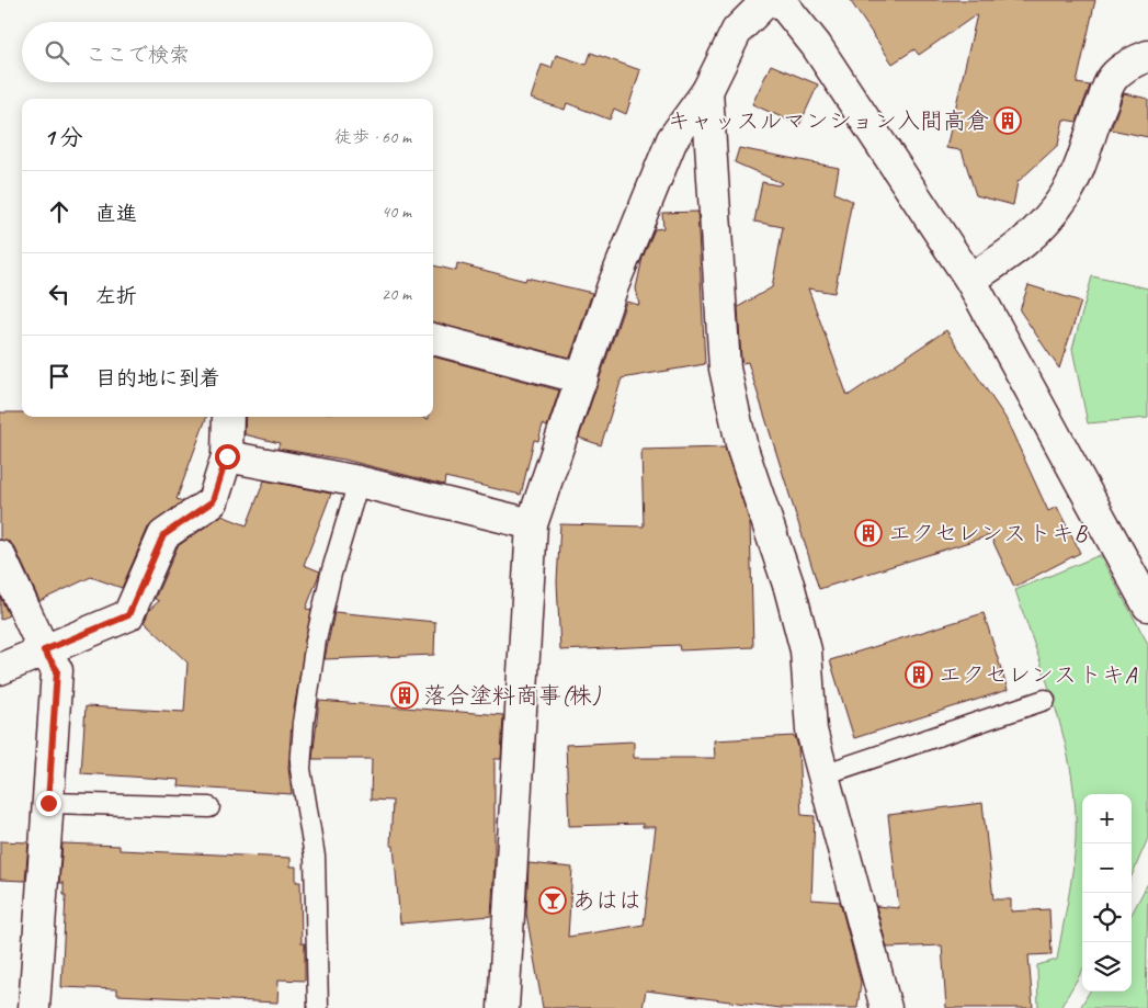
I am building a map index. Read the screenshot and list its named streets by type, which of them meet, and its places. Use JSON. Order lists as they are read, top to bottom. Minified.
{"places":{"building":["キャッスルマンション入間高倉","エクセレンストキB","エクセレンストキA","落合塗料商事(株)"],"bar":["あはは"]},"page":{"search":"ここで検索","heading":["1 分","徒歩 · 60 m"],"list":[["直進","40 m"],["左折","20 m"],"目的地に到着"],"map_buttons":["+","−"]}}
